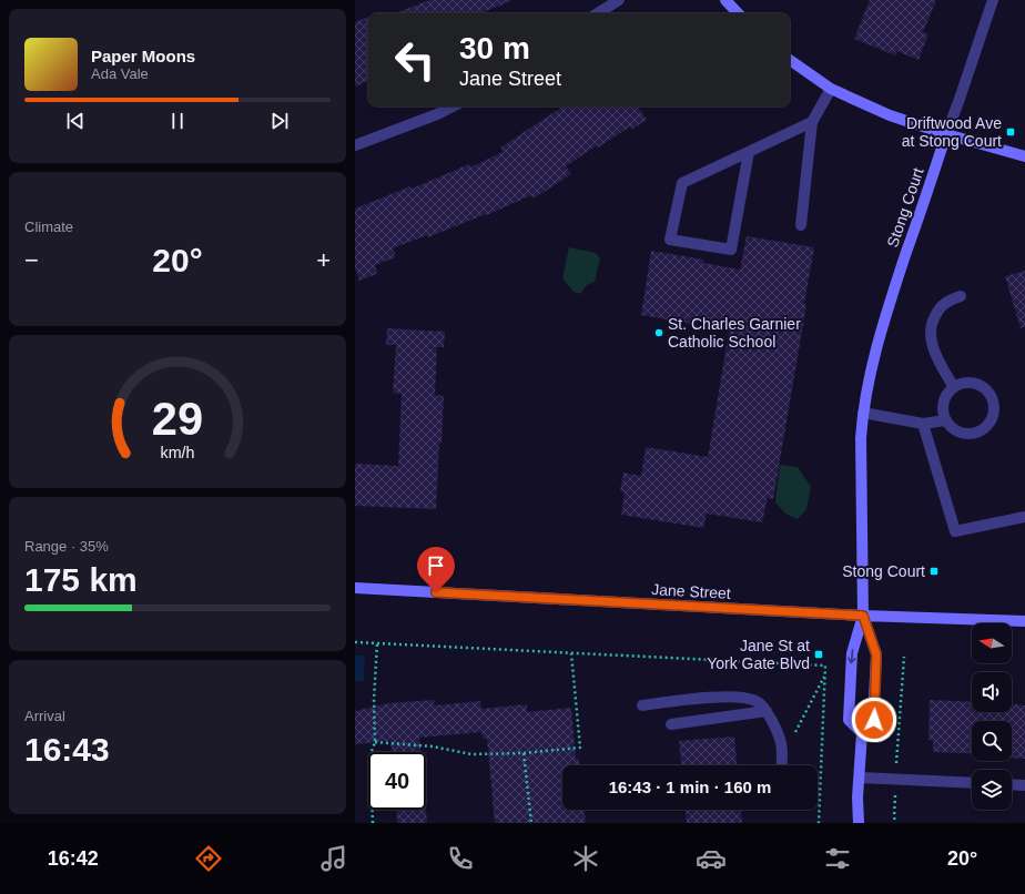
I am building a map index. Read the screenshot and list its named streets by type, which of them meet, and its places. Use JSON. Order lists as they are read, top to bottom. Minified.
{"streets":{"street":["Stong Court","Jane Street"]},"crossings":[["Stong Court","Jane Street"]],"places":{"transit":["Driftwood Ave at Stong Court","Stong Court","Jane St at York Gate Blvd"],"other":["St. Charles Garnier Catholic School"]},"north":"left","page":{"turn":["30 m","Jane Street"],"song":["Paper Moons","Ada Vale"],"tile":["Climate",["Range · 35%","175 km"],["Arrival","16:43"]],"heat":["−","20°","+"],"limit":"40","trip":"16:43 · 1 min · 160 m","tabs":["16:42","20°"],"gauge":["29","km/h"]}}
